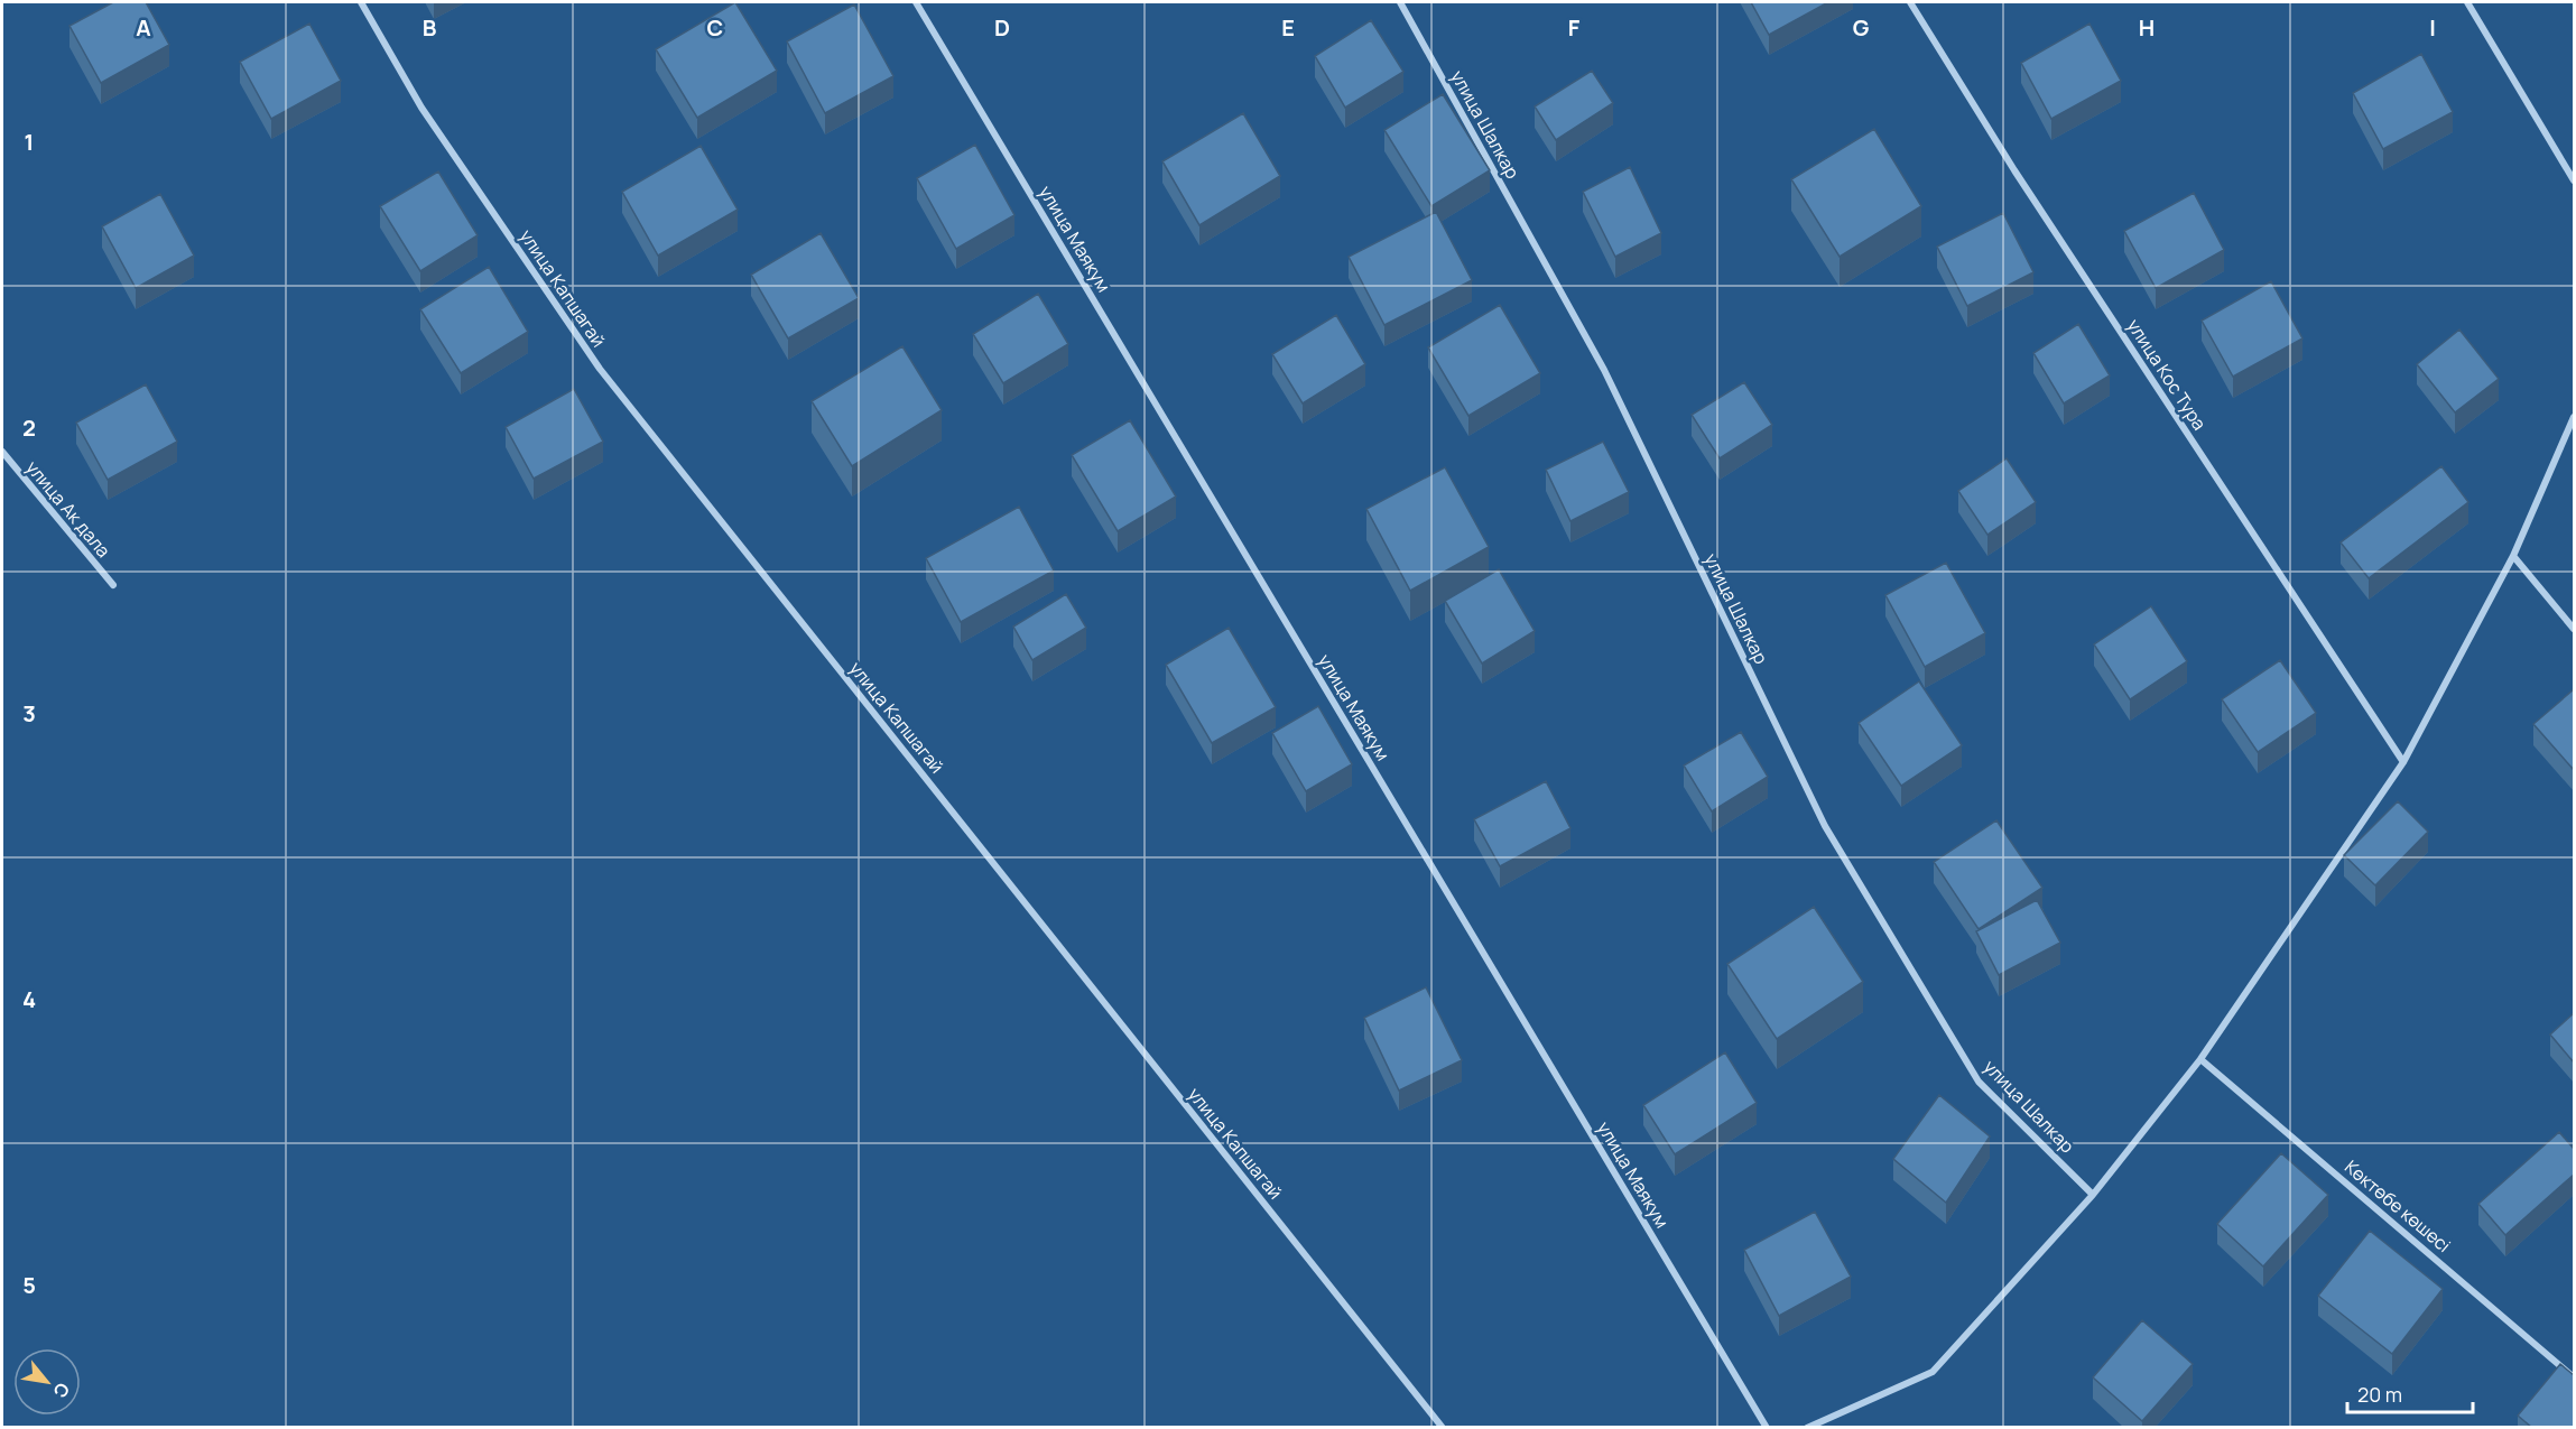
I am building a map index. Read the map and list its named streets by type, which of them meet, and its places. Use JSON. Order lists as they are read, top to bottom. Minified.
{"streets":{"street":["улица Шалкар","улица Маякум","улица Капшагай","улица Кос Тура","улица Ак дала","Көктөбе көшесі"]},"scale_bar":"20 m","north":"bottom right","grid":{"columns":["A","B","C","D","E","F","G","H","I"],"rows":["1","2","3","4","5"]}}
